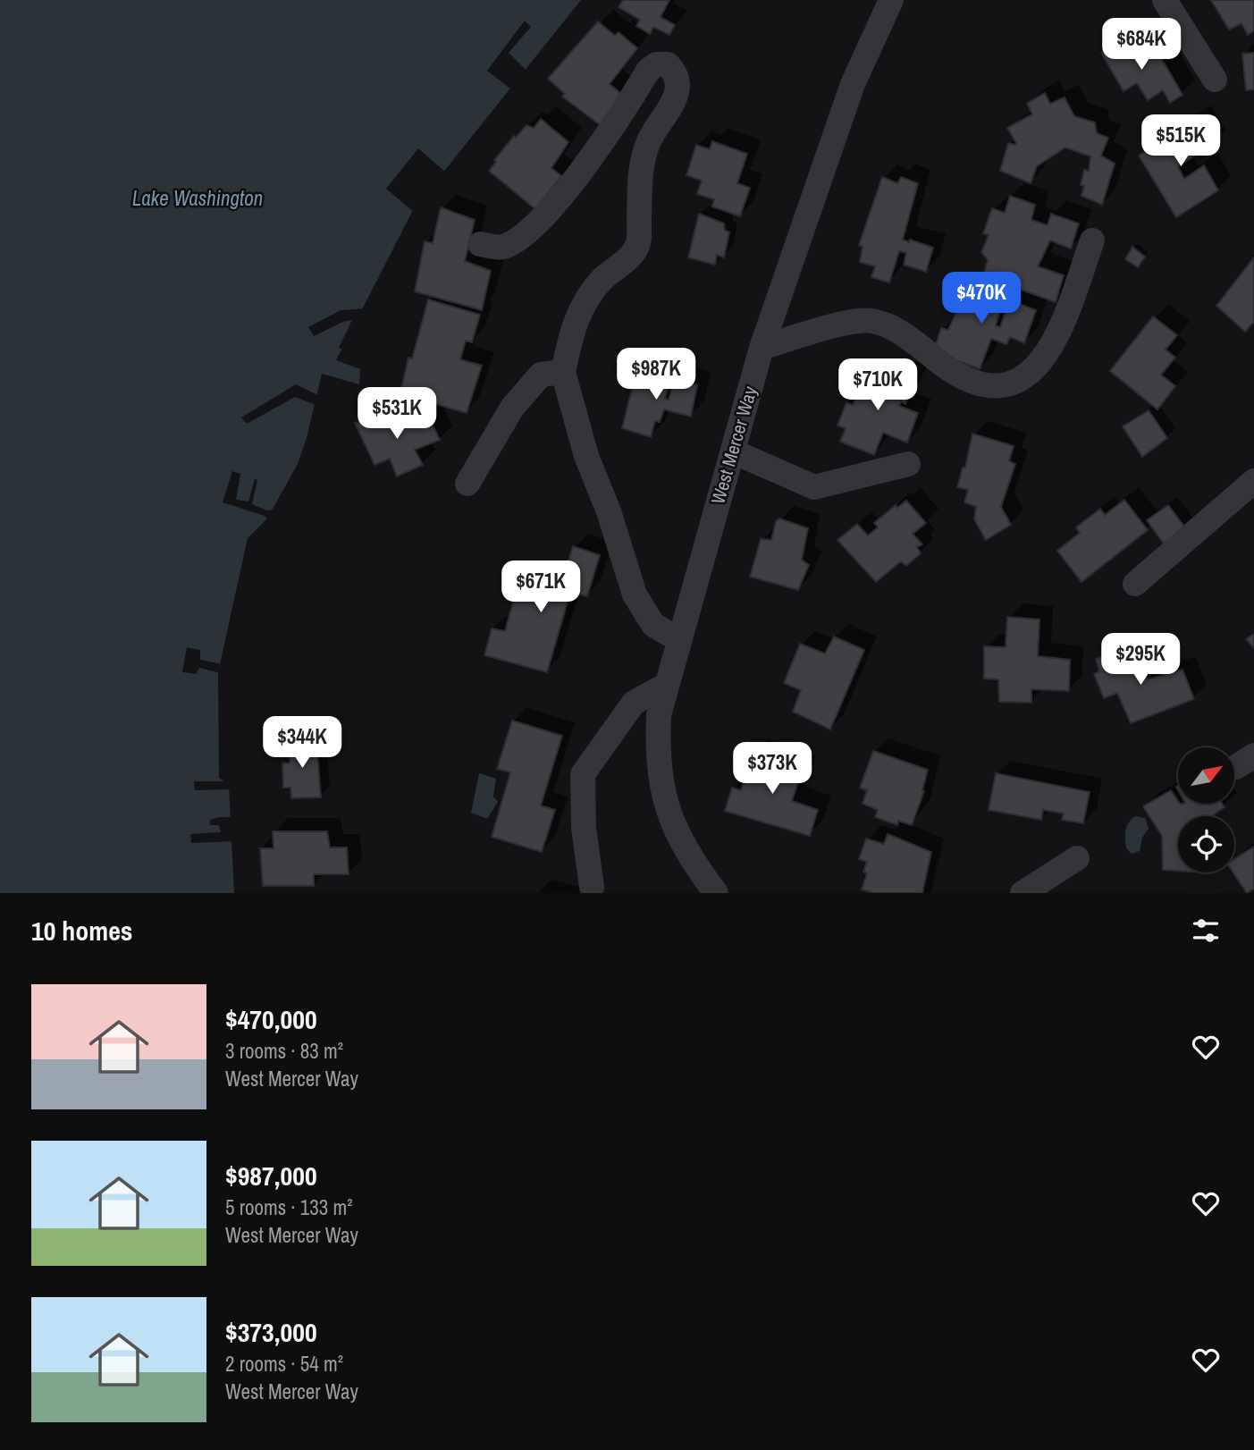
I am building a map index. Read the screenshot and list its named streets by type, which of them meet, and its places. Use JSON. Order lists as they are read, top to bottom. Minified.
{"streets":{"street":["West Mercer Way"]},"water":["Lake Washington"],"north":"top right","page":{"price":["$684K","$515K","$470K","$987K","$710K","$531K","$671K","$295K","$344K","$373K"],"heading":"10 homes","list":[{"name":"$470,000","note":"3 rooms · 83 m² · West Mercer Way"},{"name":"$987,000","note":"5 rooms · 133 m² · West Mercer Way"},{"name":"$373,000","note":"2 rooms · 54 m² · West Mercer Way"}]}}
